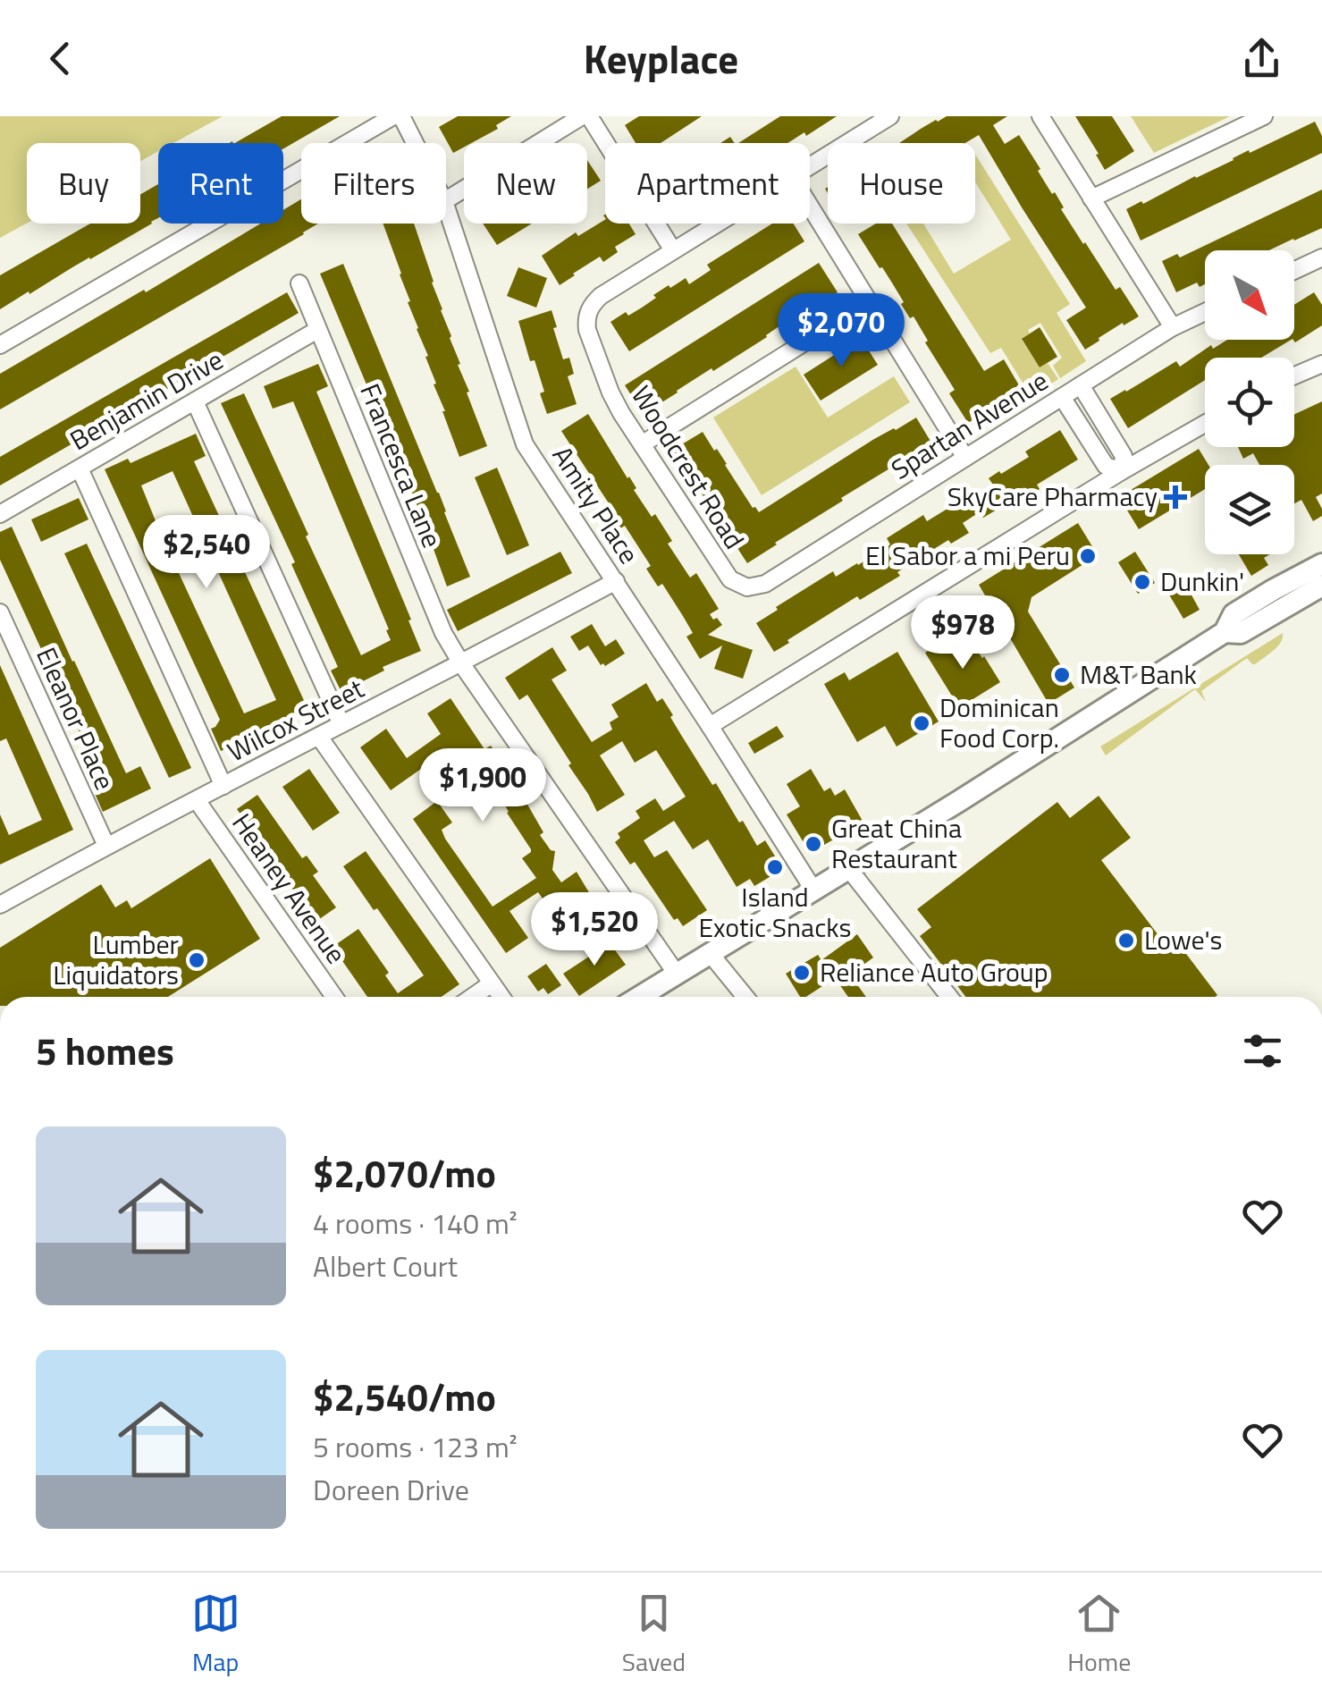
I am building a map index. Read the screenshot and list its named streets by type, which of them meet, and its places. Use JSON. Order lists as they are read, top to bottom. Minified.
{"streets":{"street":["Benjamin Drive","Spartan Avenue","Francesca Lane","Woodcrest Road","Amity Place","Eleanor Place","Wilcox Street","Heaney Avenue"]},"crossings":[["Benjamin Drive","Francesca Lane"],["Spartan Avenue","Woodcrest Road"],["Francesca Lane","Wilcox Street"],["Amity Place","Wilcox Street"],["Eleanor Place","Wilcox Street"],["Wilcox Street","Heaney Avenue"]],"places":{"health":["SkyCare Pharmacy"],"other":["El Sabor a mi Peru","Dunkin'","M&T Bank","Dominican Food Corp.","Great China Restaurant","Island Exotic Snacks","Lowe's","Lumber Liquidators","Reliance Auto Group"]},"north":"bottom right","page":{"header":"Keyplace","chip":["Buy","Rent","Filters","New","Apartment","House"],"price":["$2,070","$2,540","$978","$1,900","$1,520"],"heading":"5 homes","list":[{"name":"$2,070/mo","note":"4 rooms · 140 m² · Albert Court"},{"name":"$2,540/mo","note":"5 rooms · 123 m² · Doreen Drive"}],"tabs":["Map","Saved","Home"]}}
